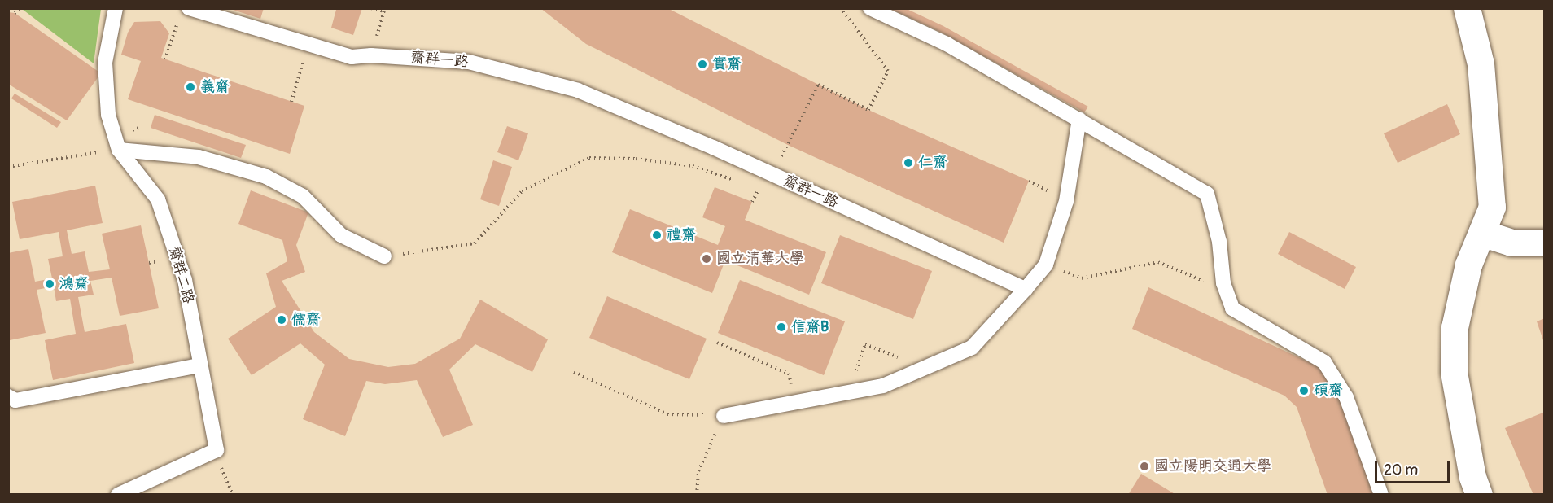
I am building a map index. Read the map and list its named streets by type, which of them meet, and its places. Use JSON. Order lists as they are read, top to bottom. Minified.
{"streets":{"lane":["齋群一路","齋群二路"]},"places":["實齋","義齋","仁齋","禮齋","國立清華大學","鴻齋","儒齋","信齋B","碩齋","國立陽明交通大學"],"scale_bar":"20 m"}
